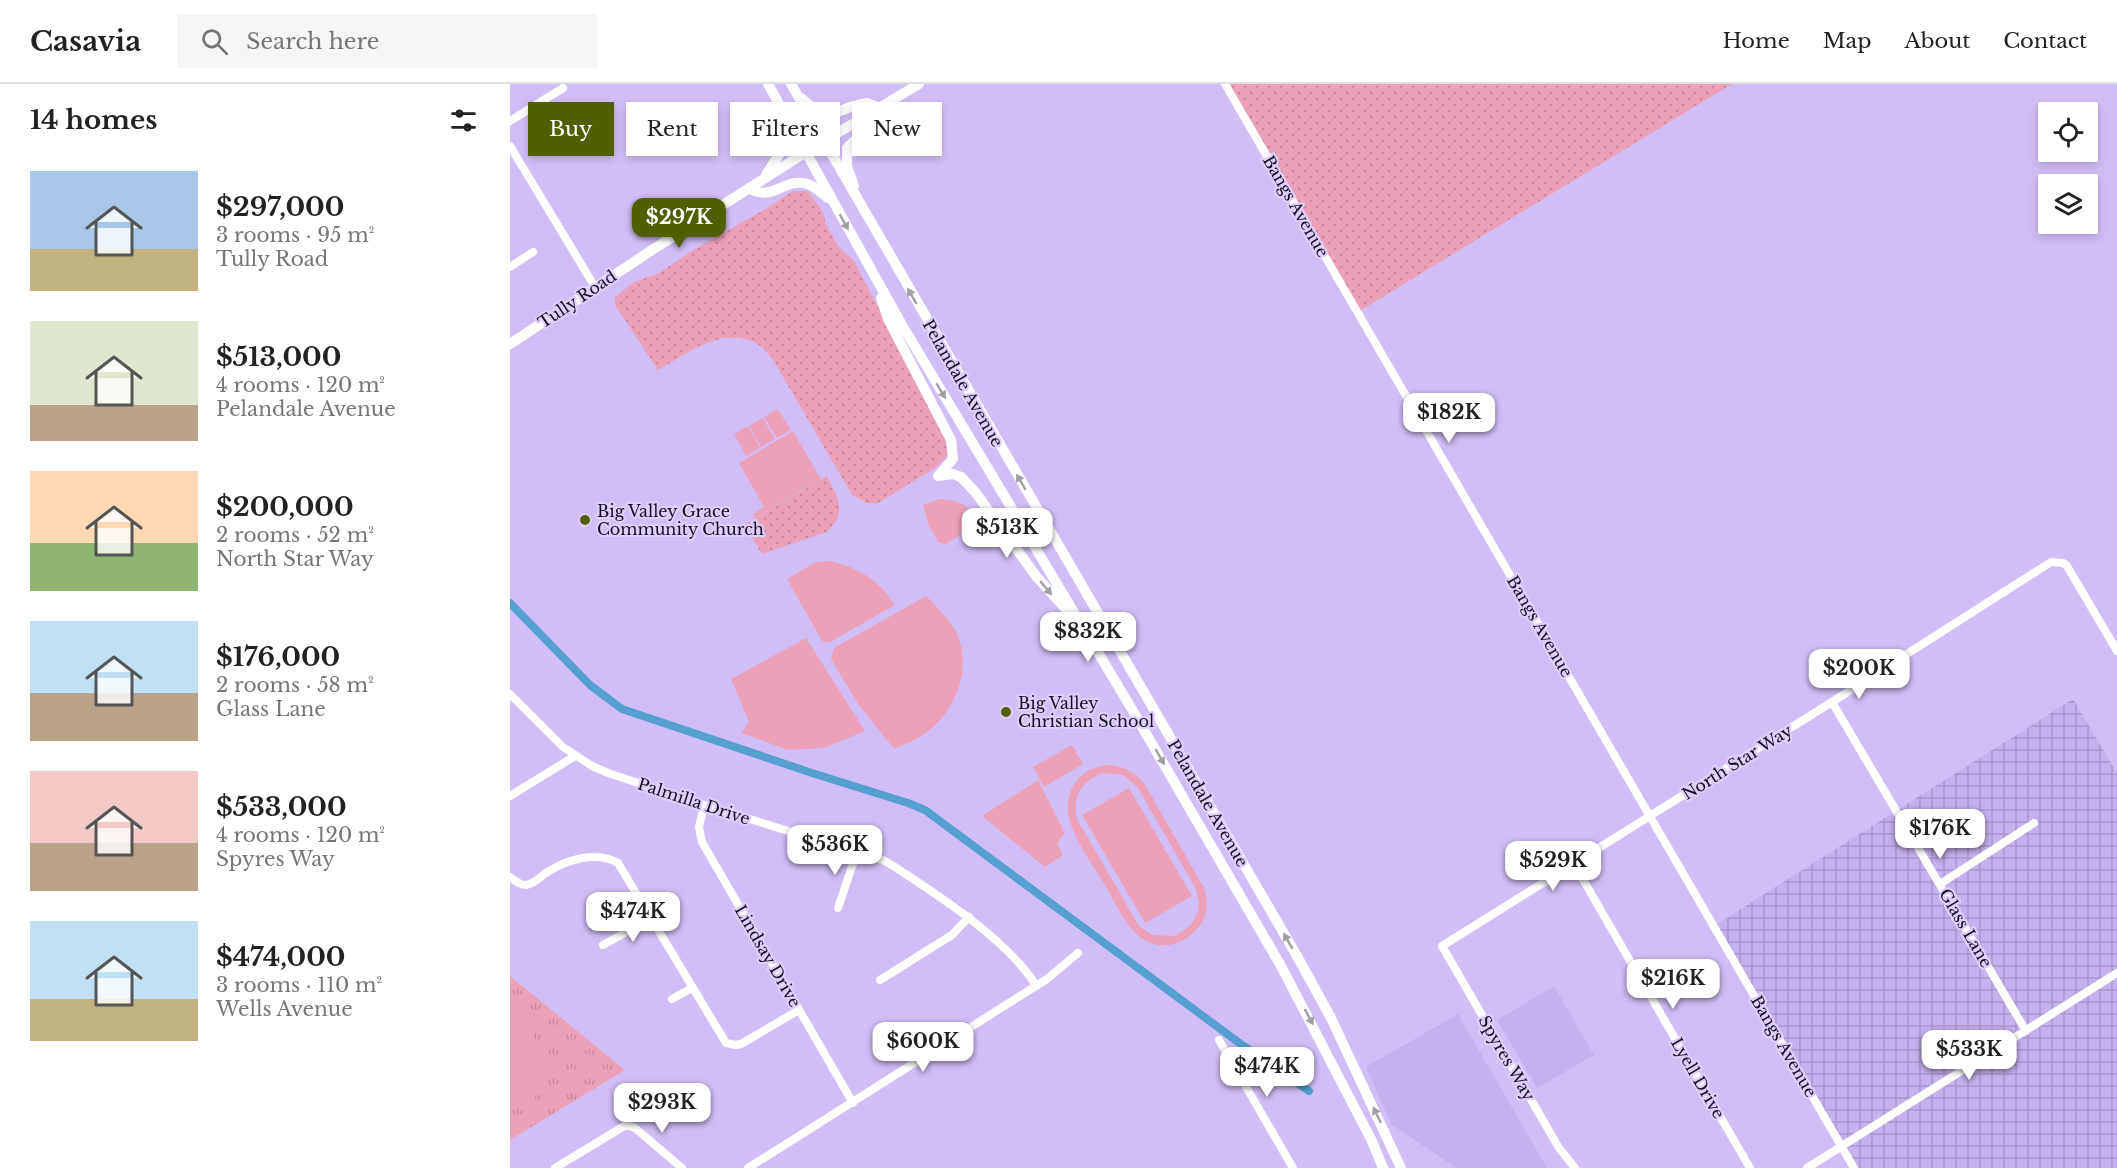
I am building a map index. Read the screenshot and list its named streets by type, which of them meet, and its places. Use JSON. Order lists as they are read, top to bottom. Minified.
{"streets":{"main road":["Tully Road","Pelandale Avenue"],"street":["Bangs Avenue","North Star Way","Palmilla Drive","Glass Lane","Lindsay Drive","Spyres Way","Lyell Drive"]},"crossings":[["Bangs Avenue","North Star Way"],["Tully Road","Pelandale Avenue"],["North Star Way","Glass Lane"],["North Star Way","Spyres Way"],["North Star Way","Lyell Drive"],["Palmilla Drive","Lindsay Drive"]],"places":["Big Valley Grace Community Church","Big Valley Christian School"],"page":{"header":"Casavia","search":"Search here","nav":["Home","Map","About","Contact"],"heading":"14 homes","chip":["Buy","Rent","Filters","New"],"list":[{"name":"$297,000","note":"3 rooms · 95 m² · Tully Road"},{"name":"$513,000","note":"4 rooms · 120 m² · Pelandale Avenue"},{"name":"$200,000","note":"2 rooms · 52 m² · North Star Way"},{"name":"$176,000","note":"2 rooms · 58 m² · Glass Lane"},{"name":"$533,000","note":"4 rooms · 120 m² · Spyres Way"},{"name":"$474,000","note":"3 rooms · 110 m² · Wells Avenue"}],"price":["$297K","$182K","$513K","$832K","$200K","$176K","$536K","$529K","$474K","$216K","$600K","$533K","$474K","$293K"]}}
